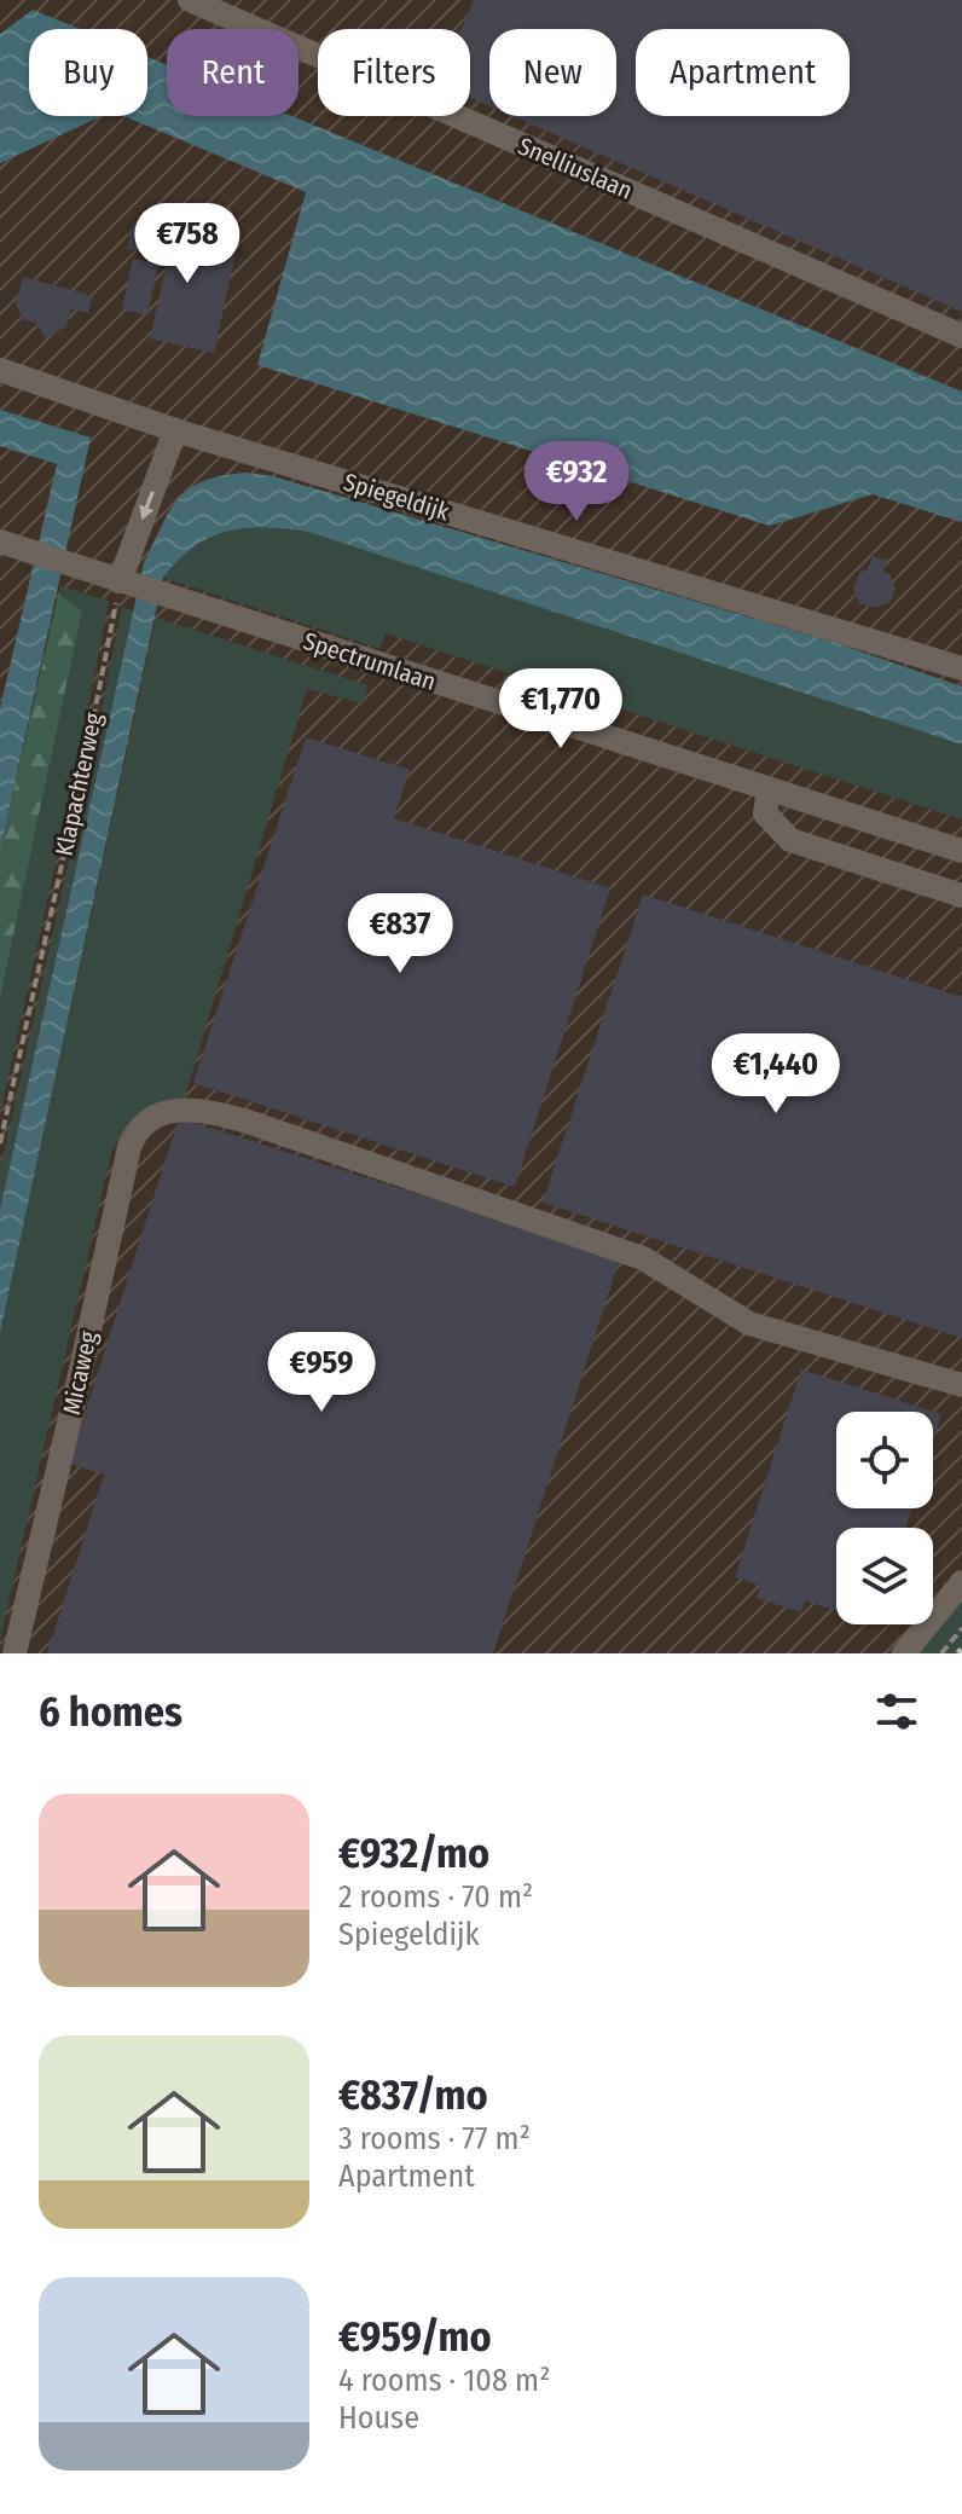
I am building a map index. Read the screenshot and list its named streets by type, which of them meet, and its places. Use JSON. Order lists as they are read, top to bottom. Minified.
{"streets":{"street":["Snelliuslaan","Spiegeldijk","Spectrumlaan","Micaweg"],"path":["Klapachterweg"]},"crossings":[["Spectrumlaan","Klapachterweg"]],"page":{"chip":["Buy","Rent","Filters","New","Apartment"],"price":["€758","€932","€1,770","€837","€1,440","€959"],"heading":"6 homes","list":[{"name":"€932/mo","note":"2 rooms · 70 m² · Spiegeldijk"},{"name":"€837/mo","note":"3 rooms · 77 m² · Apartment"},{"name":"€959/mo","note":"4 rooms · 108 m² · House"}]}}
